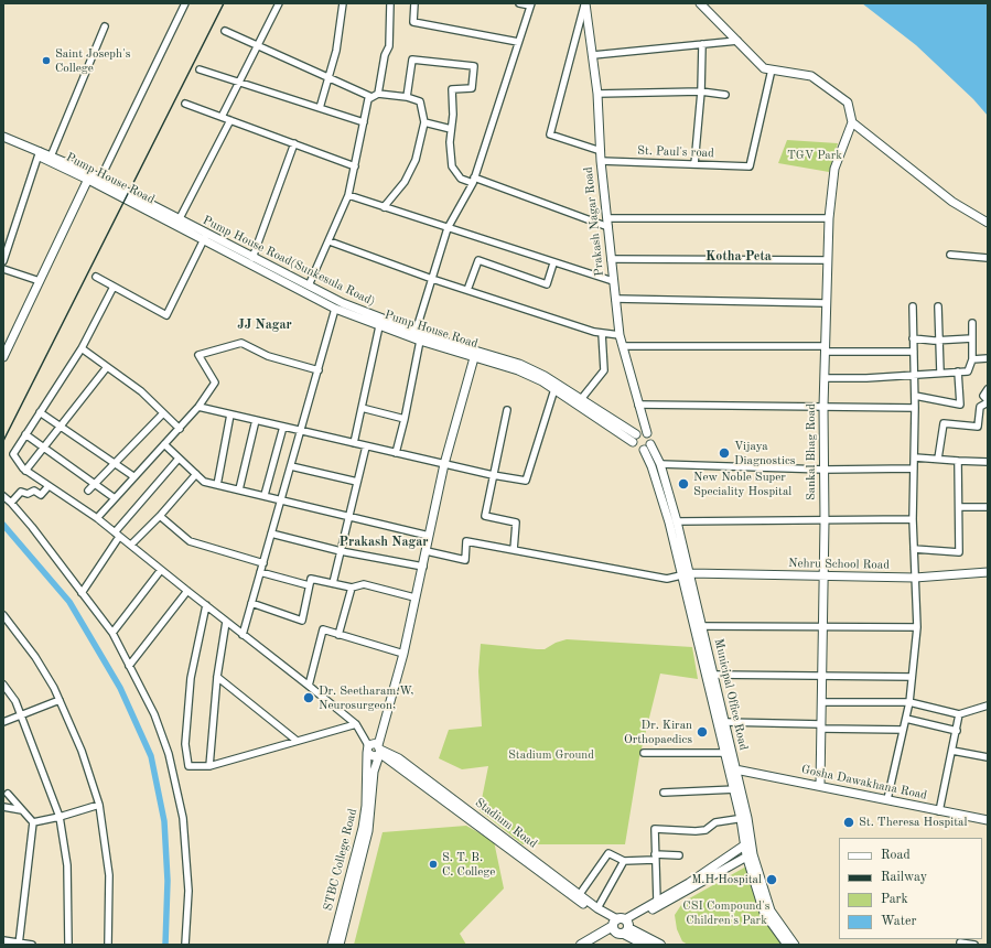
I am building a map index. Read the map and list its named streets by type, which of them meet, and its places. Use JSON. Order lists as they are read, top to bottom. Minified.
{"streets":{"street":["St. Paul's road","Pump House Road","Prakash Nagar Road","Pump House Road(Sunkesula Road)","Sankal Bhag Road","Nehru School Road","Municipal Office Road","Gosha Dawakhana Road","Stadium Road","STBC College Road"]},"crossings":[["St. Paul's road","Prakash Nagar Road"],["Pump House Road","Prakash Nagar Road"],["Pump House Road","Pump House Road(Sunkesula Road)"],["Pump House Road","Municipal Office Road"],["Pump House Road","STBC College Road"],["Prakash Nagar Road","Pump House Road(Sunkesula Road)"],["Prakash Nagar Road","Municipal Office Road"],["Pump House Road(Sunkesula Road)","Municipal Office Road"],["Pump House Road(Sunkesula Road)","STBC College Road"],["Sankal Bhag Road","Nehru School Road"],["Sankal Bhag Road","Gosha Dawakhana Road"],["Nehru School Road","Municipal Office Road"],["Municipal Office Road","Gosha Dawakhana Road"],["Stadium Road","STBC College Road"]],"districts":["Kotha Peta","JJ Nagar","Prakash Nagar"],"parks":["TGV Park","Stadium Ground","CSI Compound's Children's Park"],"places":["Saint Joseph's College","Vijaya Diagnostics","New Noble Super Speciality Hospital","Dr. Seetharam.W, Neurosurgeon,","Dr. Kiran Orthopaedics","St. Theresa Hospital","S. T. B. C. College","M.H Hospital"],"legend":["Road","Railway","Park","Water"]}
